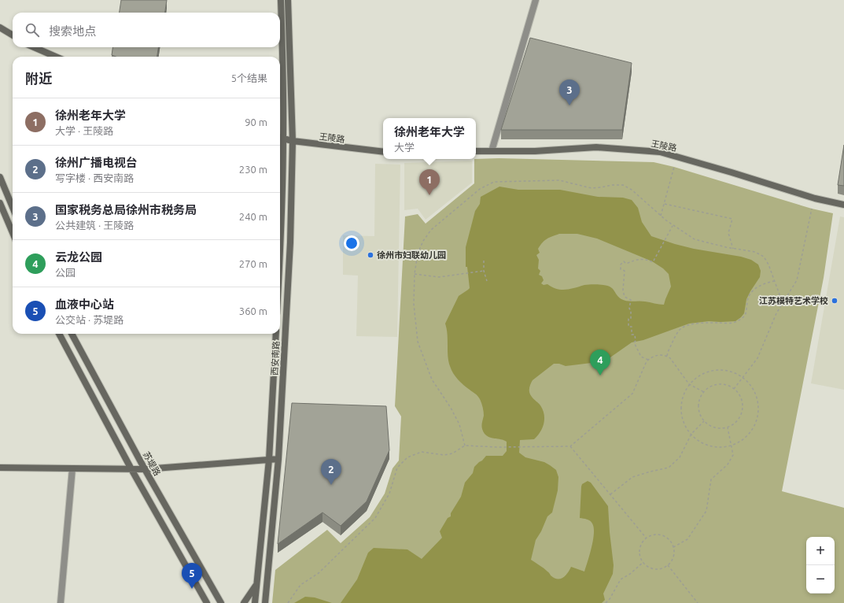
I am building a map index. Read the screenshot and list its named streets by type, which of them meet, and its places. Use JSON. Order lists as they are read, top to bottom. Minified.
{"streets":{"main road":["王陵路","西安南路","苏堤路"]},"crossings":[["王陵路","西安南路"]],"places":["徐州市妇联幼儿园","江苏模特艺术学校"],"page":{"search":"搜索地点","heading":["附近","5个结果"],"pins":["3","1","4","2","5"],"list":[{"mark":"1","name":"徐州老年大学","note":"大学 · 王陵路","value":"90 m"},{"mark":"2","name":"徐州广播电视台","note":"写字楼 · 西安南路","value":"230 m"},{"mark":"3","name":"国家税务总局徐州市税务局","note":"公共建筑 · 王陵路","value":"240 m"},{"mark":"4","name":"云龙公园","note":"公园","value":"270 m"},{"mark":"5","name":"血液中心站","note":"公交站 · 苏堤路","value":"360 m"}],"popup":["徐州老年大学","大学"],"map_buttons":["+","−"]}}
